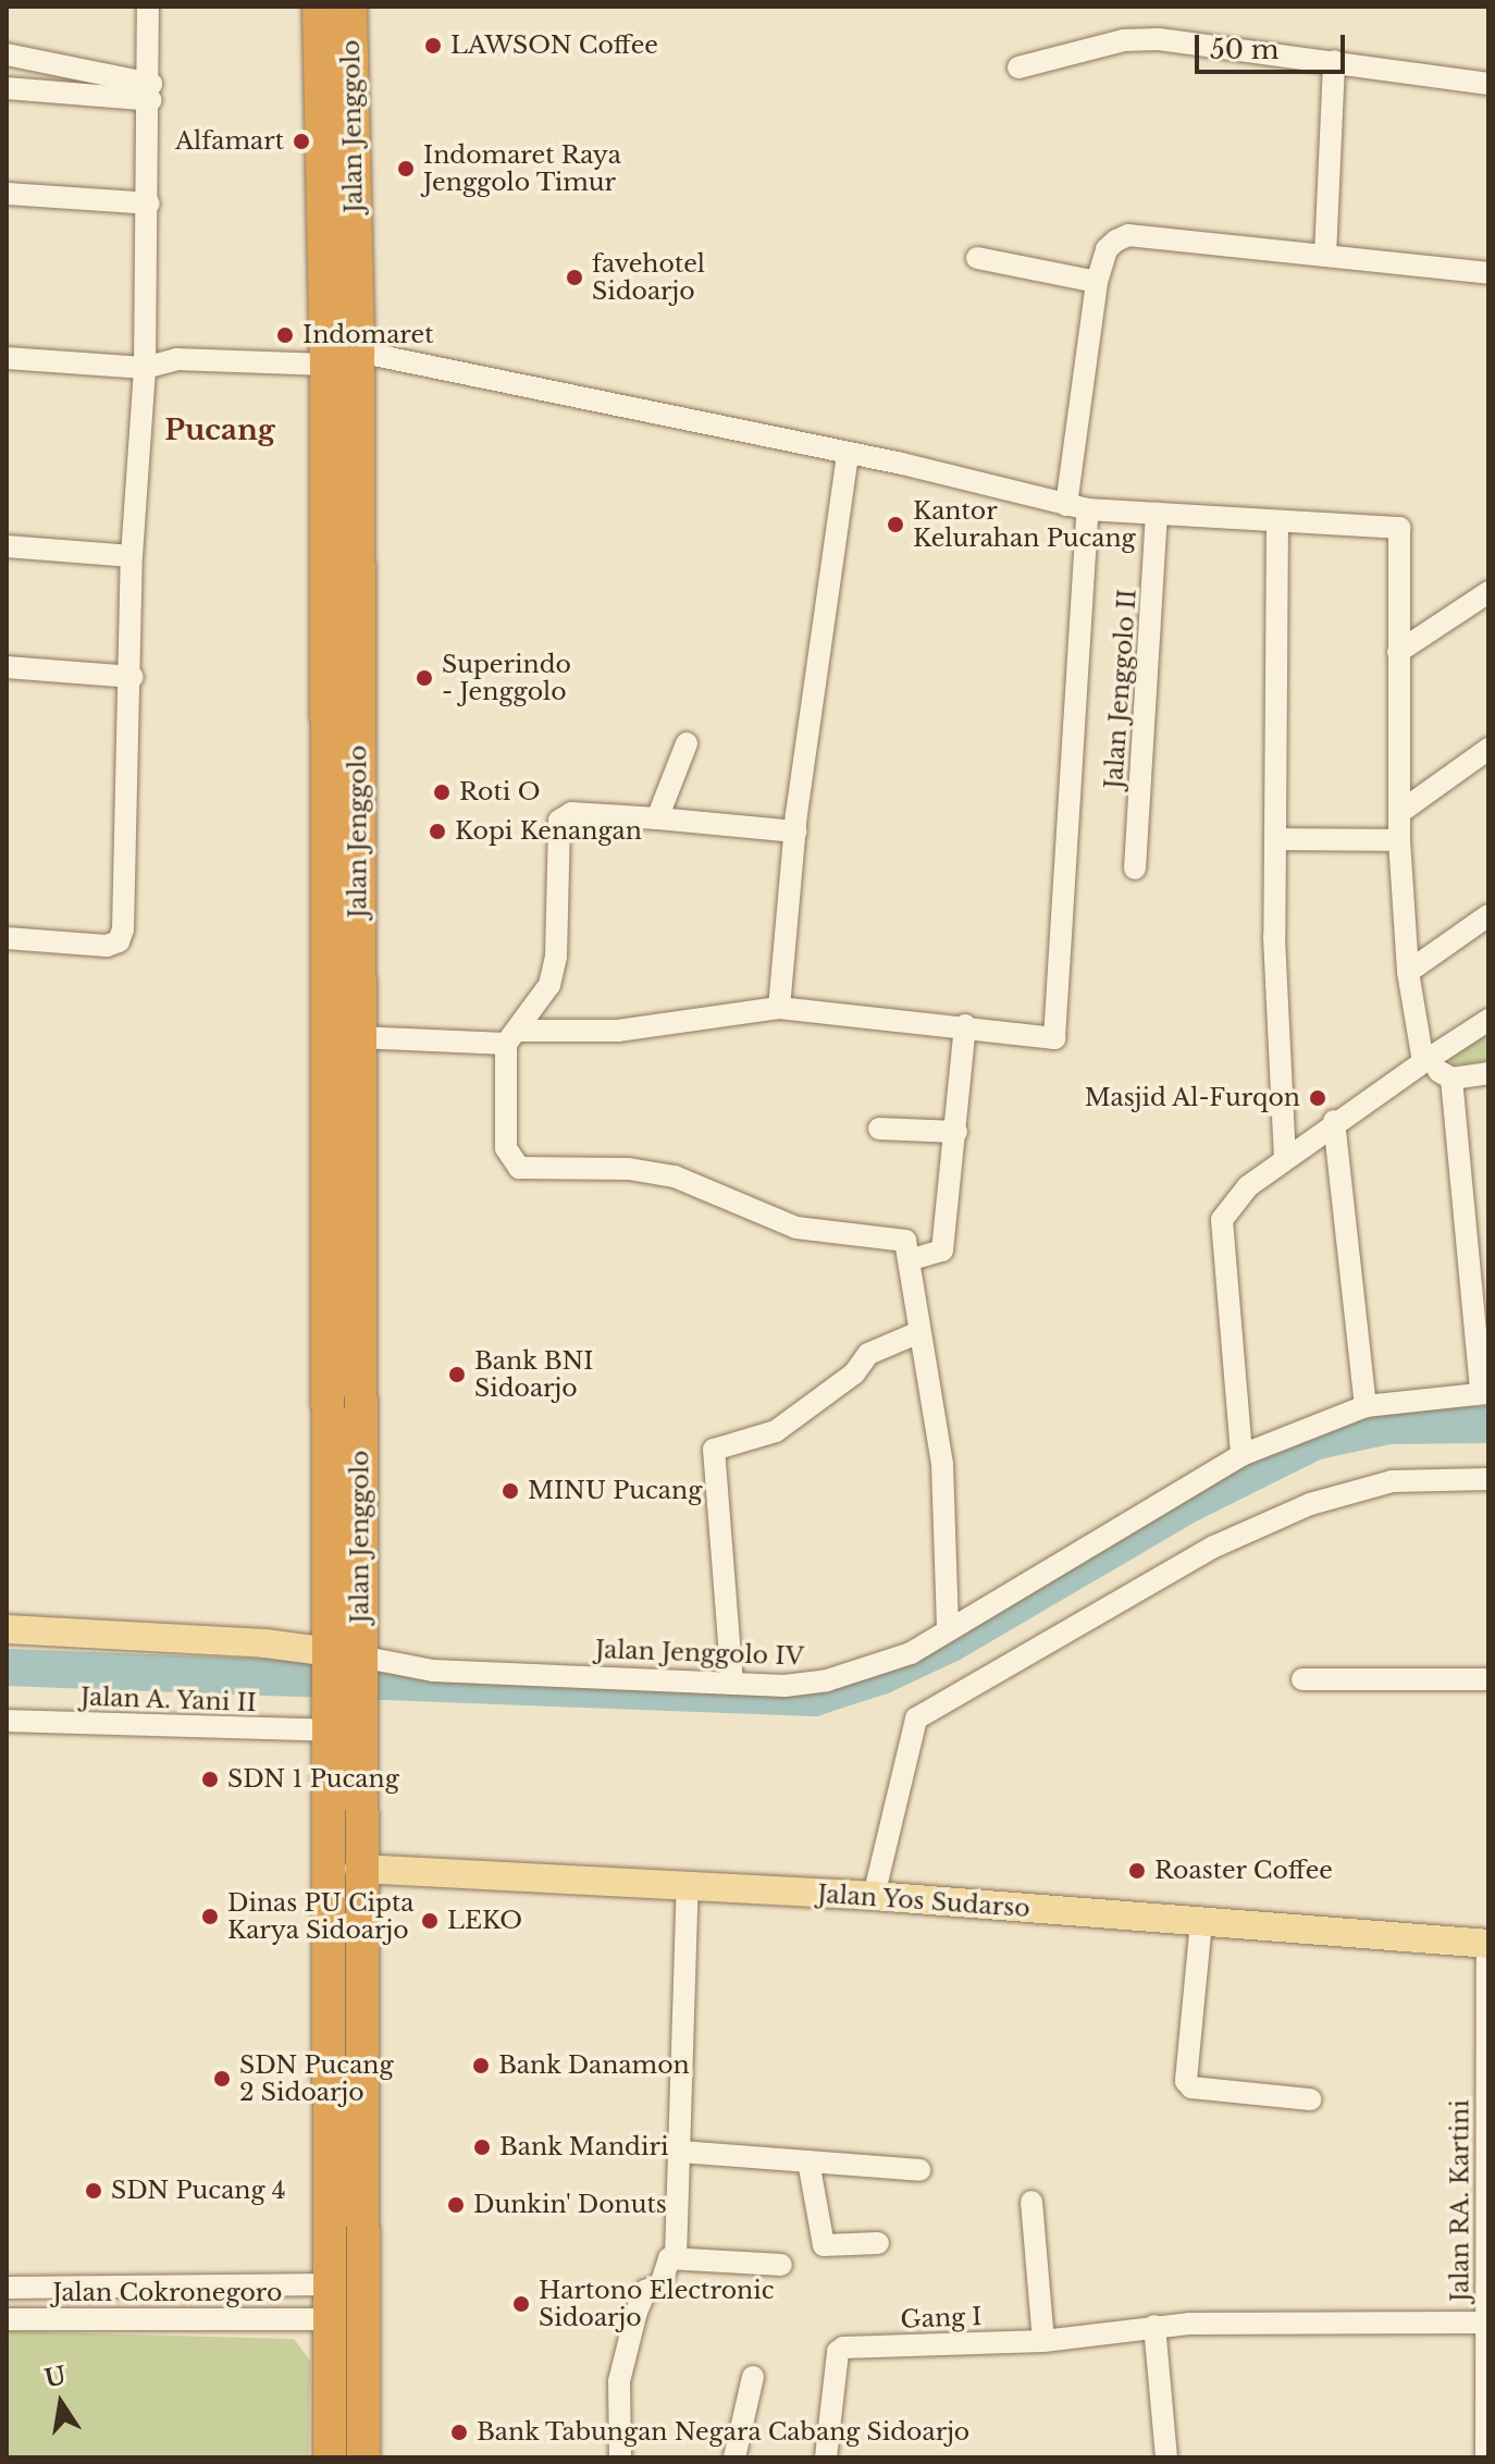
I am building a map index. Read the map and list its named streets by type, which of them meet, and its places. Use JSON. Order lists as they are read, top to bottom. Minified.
{"streets":{"highway":["Jalan Jenggolo"],"main road":["Jalan Yos Sudarso"],"street":["Jalan Jenggolo II","Jalan Jenggolo IV","Jalan A. Yani II","Jalan RA. Kartini","Jalan Cokronegoro","Gang I"]},"crossings":[["Jalan Jenggolo","Jalan Jenggolo IV"],["Jalan Yos Sudarso","Jalan RA. Kartini"],["Jalan RA. Kartini","Gang I"]],"districts":["Pucang"],"places":["LAWSON Coffee","Alfamart","Indomaret Raya Jenggolo Timur","favehotel Sidoarjo","Indomaret","Kantor Kelurahan Pucang","Superindo - Jenggolo","Roti O","Kopi Kenangan","Masjid Al-Furqon","Bank BNI Sidoarjo","MINU Pucang","SDN 1 Pucang","Roaster Coffee","Dinas PU Cipta Karya Sidoarjo","LEKO","Bank Danamon","SDN Pucang 2 Sidoarjo","Bank Mandiri","SDN Pucang 4","Dunkin' Donuts","Hartono Electronic Sidoarjo","Bank Tabungan Negara Cabang Sidoarjo"],"scale_bar":"50 m","north":"top"}
